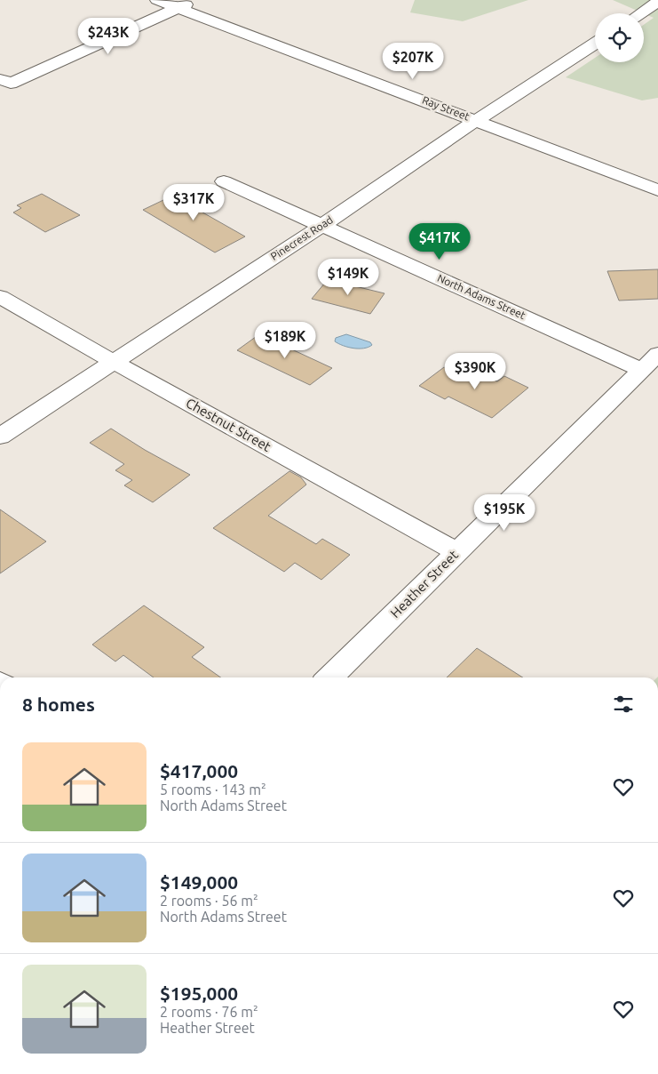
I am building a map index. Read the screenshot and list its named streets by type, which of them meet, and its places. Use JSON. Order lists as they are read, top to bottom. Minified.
{"streets":{"street":["Ray Street","Pinecrest Road","North Adams Street","Chestnut Street","Heather Street"]},"crossings":[["Ray Street","Pinecrest Road"],["Pinecrest Road","North Adams Street"],["Pinecrest Road","Chestnut Street"],["North Adams Street","Heather Street"],["Chestnut Street","Heather Street"]],"page":{"price":["$243K","$207K","$317K","$417K","$149K","$189K","$390K","$195K"],"heading":"8 homes","list":[{"name":"$417,000","note":"5 rooms · 143 m² · North Adams Street"},{"name":"$149,000","note":"2 rooms · 56 m² · North Adams Street"},{"name":"$195,000","note":"2 rooms · 76 m² · Heather Street"}]}}
